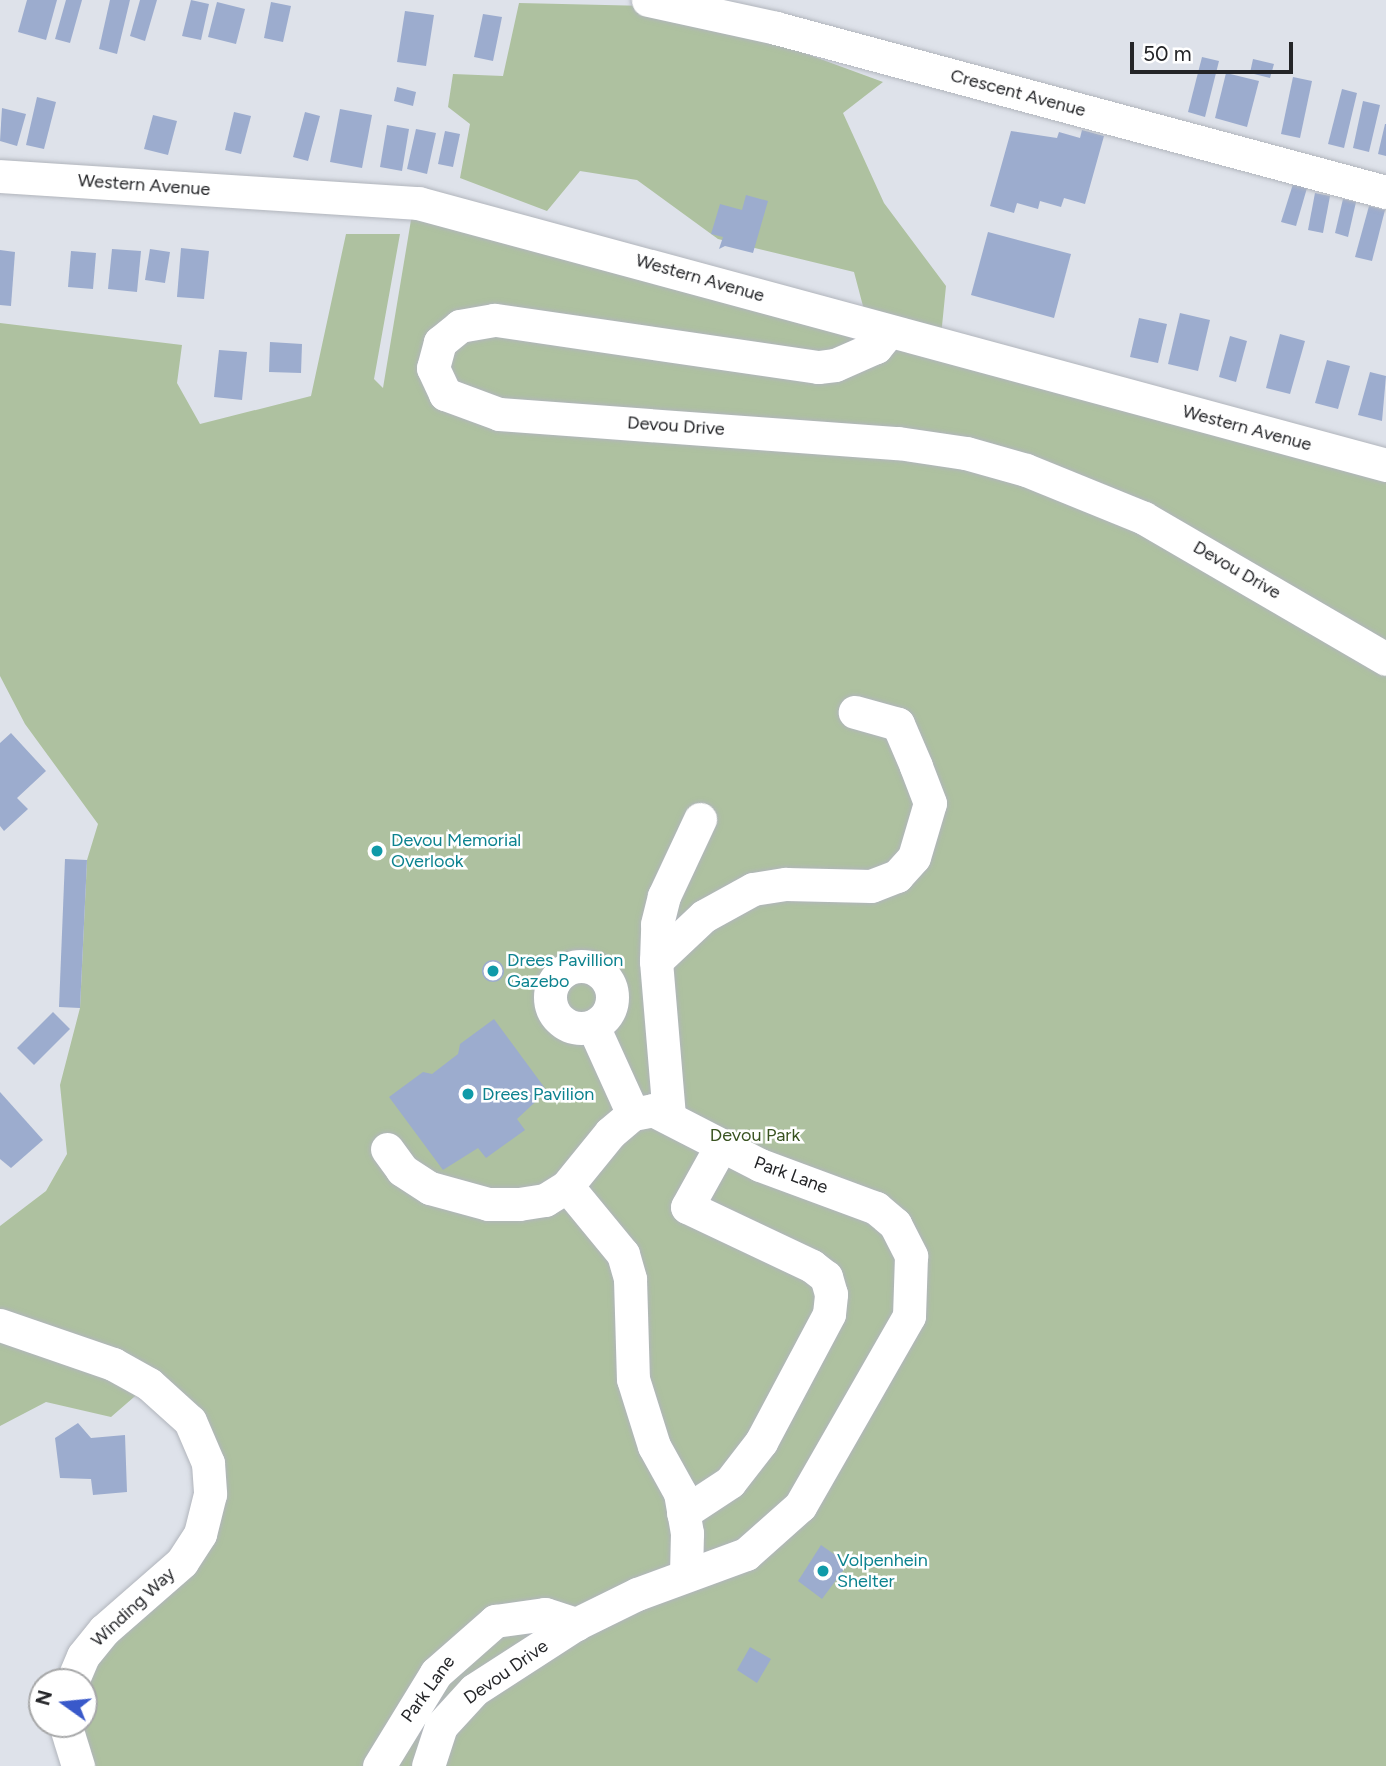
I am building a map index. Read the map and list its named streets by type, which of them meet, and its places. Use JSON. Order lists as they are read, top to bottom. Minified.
{"streets":{"street":["Crescent Avenue","Western Avenue","Devou Drive","Park Lane","Winding Way"]},"crossings":[["Western Avenue","Devou Drive"],["Devou Drive","Park Lane"]],"parks":["Devou Park"],"places":["Devou Memorial Overlook","Drees Pavillion Gazebo","Drees Pavilion","Volpenhein Shelter"],"scale_bar":"50 m","north":"left"}
